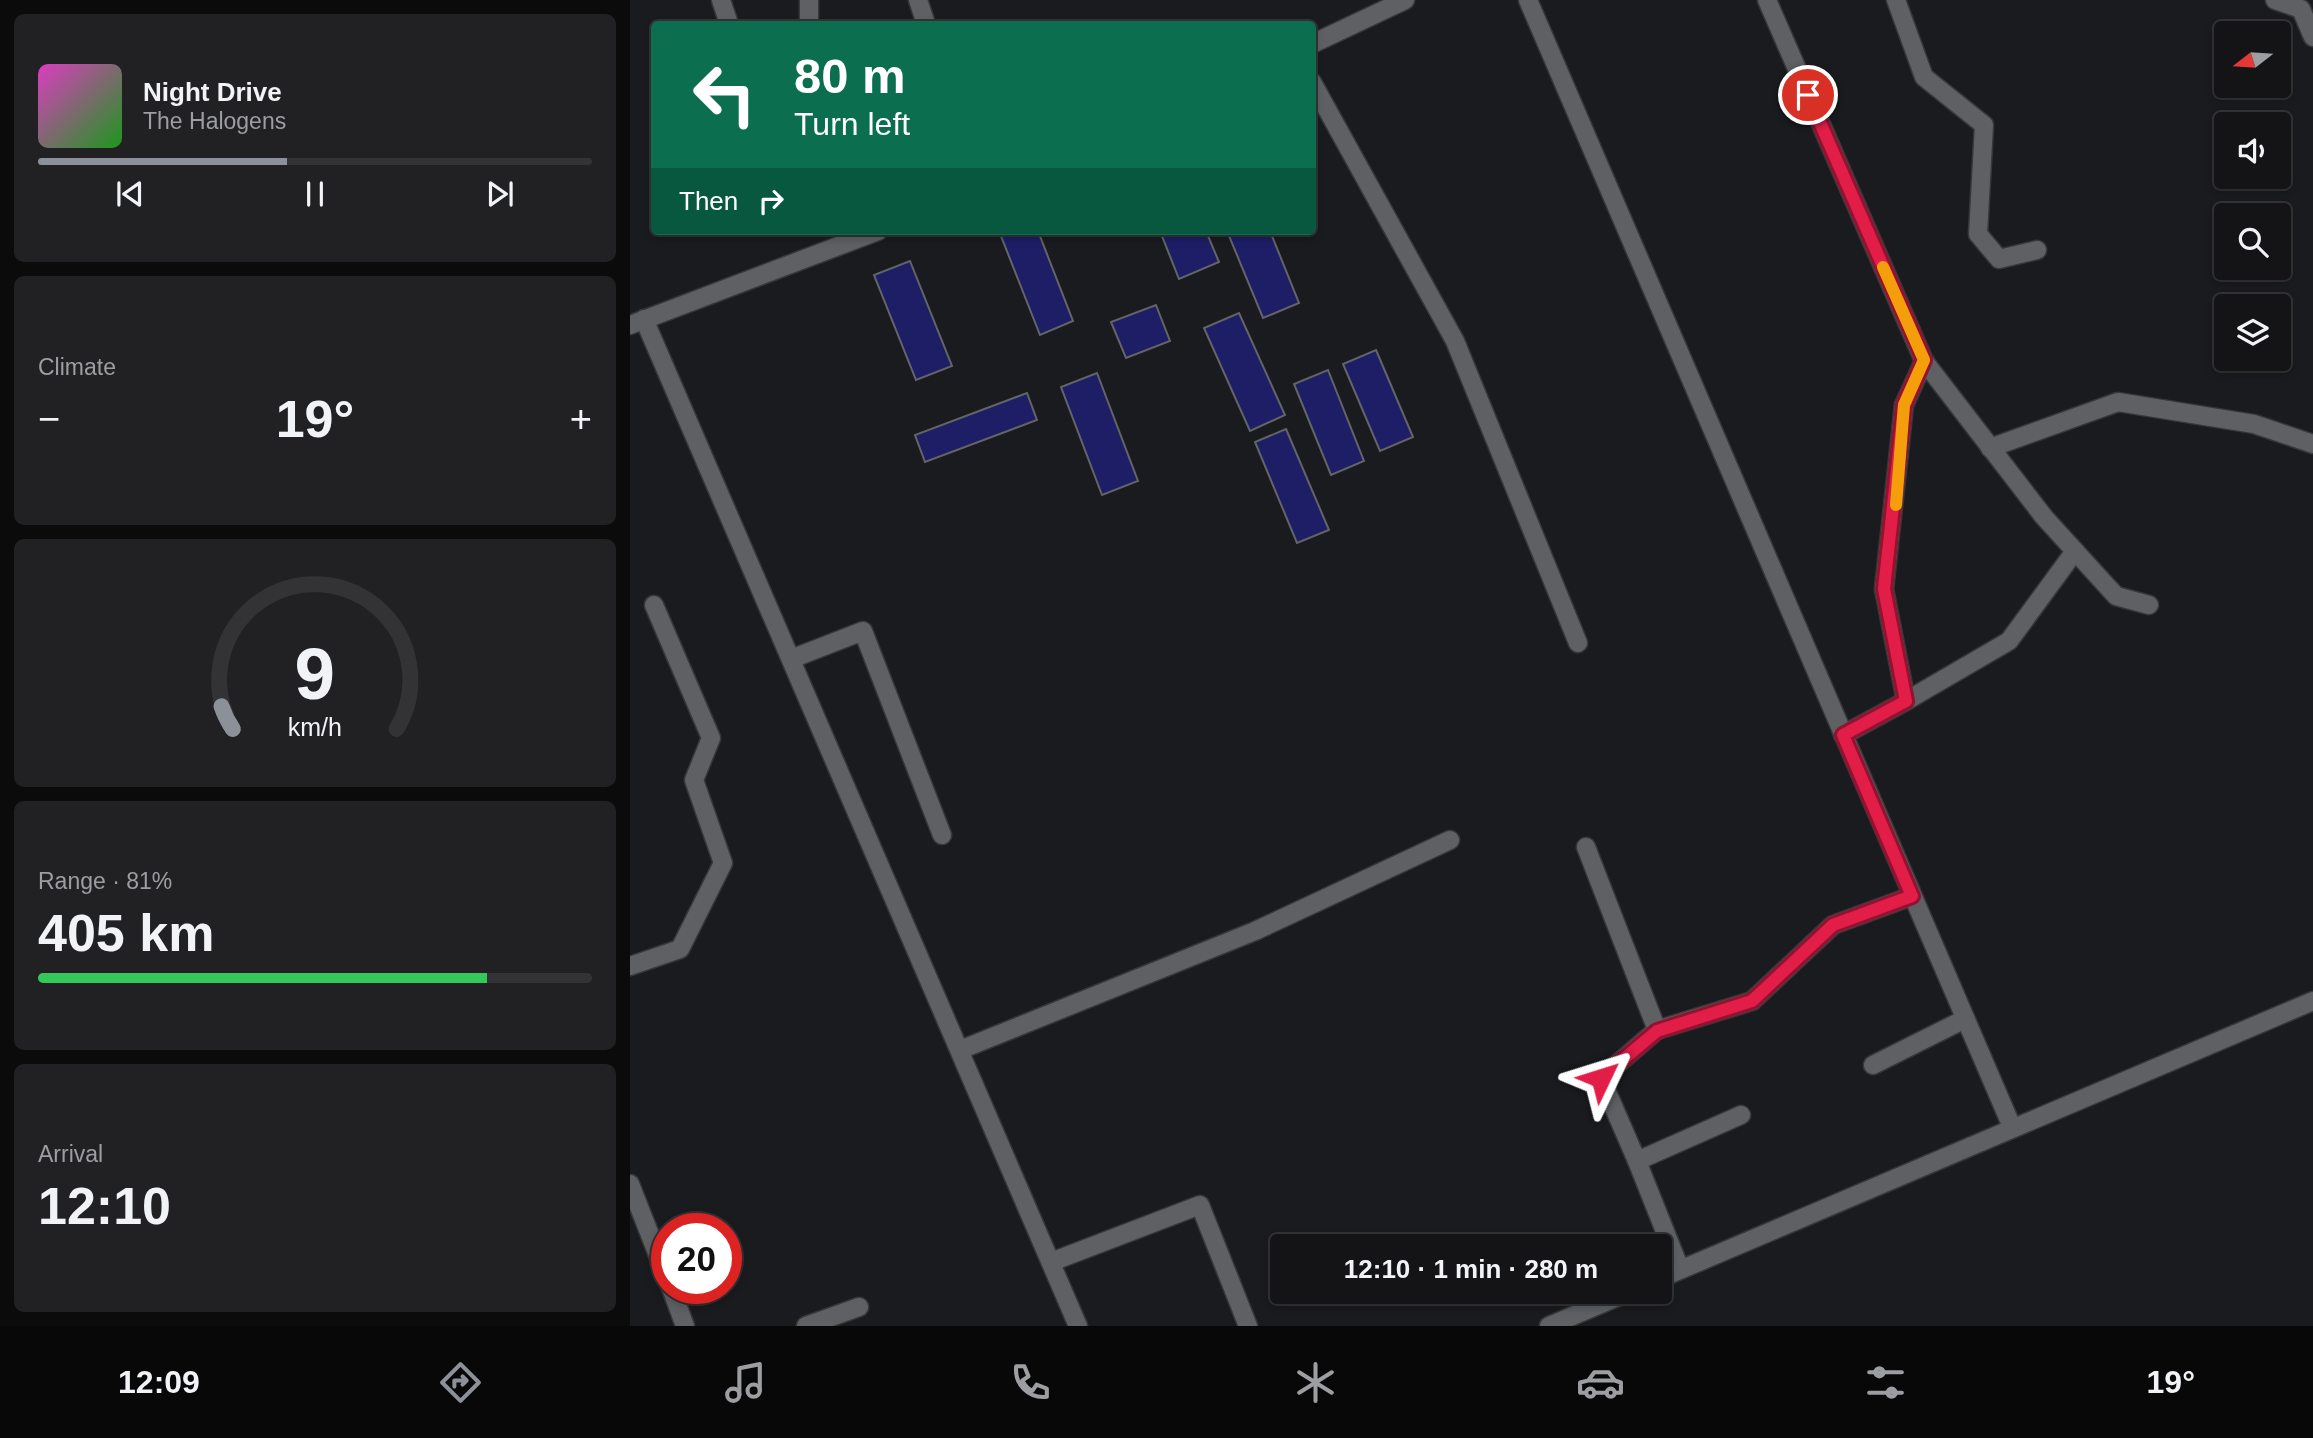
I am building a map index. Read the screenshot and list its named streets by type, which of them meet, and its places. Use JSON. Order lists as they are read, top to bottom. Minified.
{"north":"left","page":{"turn":["80 m","Turn left"],"song":["Night Drive","The Halogens"],"then":"Then","tile":["Climate",["Range · 81%","405 km"],["Arrival","12:10"]],"heat":["−","19°","+"],"limit":"20","trip":"12:10 · 1 min · 280 m","tabs":["12:09","19°"],"gauge":["9","km/h"]}}
